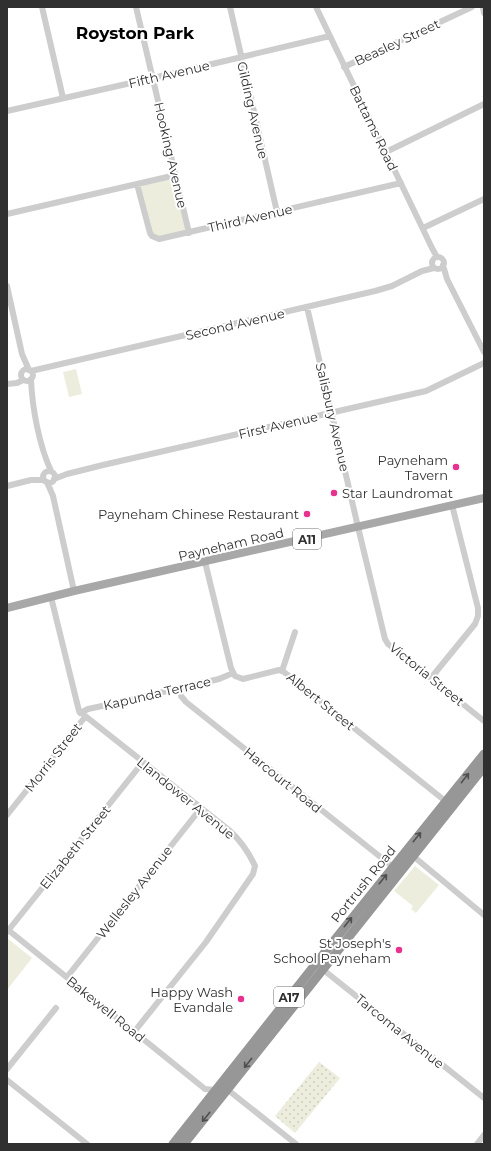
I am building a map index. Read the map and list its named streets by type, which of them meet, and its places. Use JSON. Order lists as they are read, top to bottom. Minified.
{"streets":{"highway":["Portrush Road","A17"],"main road":["A11","Payneham Road"],"street":["Beasley Street","Fifth Avenue","Gilding Avenue","Battams Road","Hooking Avenue","Third Avenue","Second Avenue","Salisbury Avenue","First Avenue","Victoria Street","Kapunda Terrace","Albert Street","Morris Street","Harcourt Road","Llandower Avenue","Elizabeth Street","Wellesley Avenue","Bakewell Road","Tarcoma Avenue"]},"crossings":[["Beasley Street","Battams Road"],["Fifth Avenue","Gilding Avenue"],["Fifth Avenue","Battams Road"],["Fifth Avenue","Hooking Avenue"],["Gilding Avenue","Third Avenue"],["Battams Road","Third Avenue"],["Battams Road","Second Avenue"],["Hooking Avenue","Third Avenue"],["Second Avenue","Salisbury Avenue"],["Salisbury Avenue","First Avenue"],["Salisbury Avenue","Payneham Road"],["Salisbury Avenue","Victoria Street"],["Payneham Road","Victoria Street"],["Kapunda Terrace","Albert Street"],["Kapunda Terrace","Morris Street"],["Kapunda Terrace","Harcourt Road"],["Kapunda Terrace","Llandower Avenue"],["Albert Street","Portrush Road"],["Morris Street","Llandower Avenue"],["Harcourt Road","Portrush Road"],["Llandower Avenue","Elizabeth Street"],["Llandower Avenue","Wellesley Avenue"],["Llandower Avenue","Bakewell Road"],["Elizabeth Street","Bakewell Road"],["Portrush Road","Bakewell Road"],["Portrush Road","Tarcoma Avenue"],["Wellesley Avenue","Bakewell Road"]],"districts":["Royston Park"],"places":["Payneham Tavern","Star Laundromat","Payneham Chinese Restaurant","St Joseph's School Payneham","Happy Wash Evandale"]}
